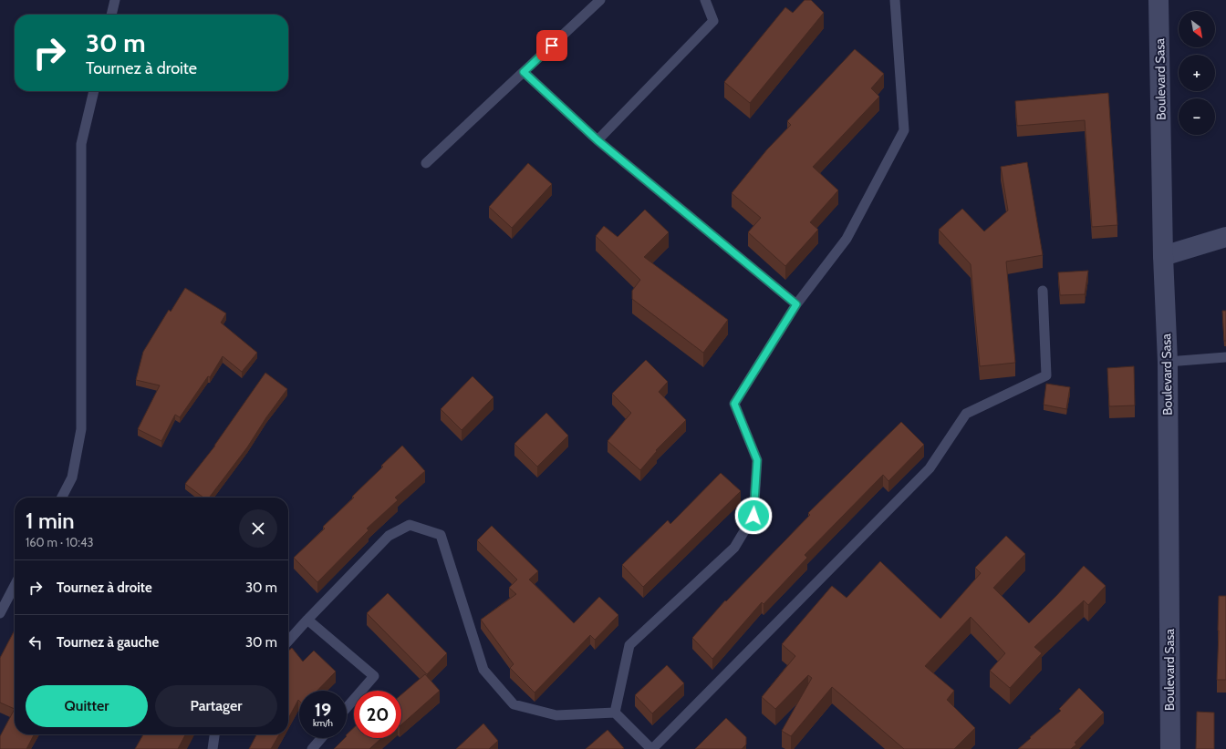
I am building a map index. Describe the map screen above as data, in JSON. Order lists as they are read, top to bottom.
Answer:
{
  "streets": {
    "street": ["Boulevard Sasa"]
  },
  "north": "bottom right",
  "page": {
    "map_buttons": ["+", "−"],
    "turn": ["30 m", "Tournez à droite"],
    "heading": ["1 min", "160 m · 10:43"],
    "list": [
      {
        "name": "Tournez à droite",
        "value": "30 m"
      },
      {
        "name": "Tournez à gauche",
        "value": "30 m"
      }
    ],
    "buttons": ["Quitter", "Partager"],
    "speed": "19 km/h",
    "limit": "20"
  }
}
